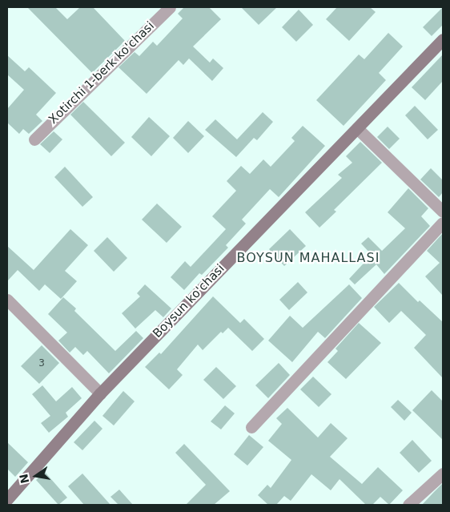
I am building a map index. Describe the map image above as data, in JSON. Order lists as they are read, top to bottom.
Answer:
{
  "streets": {
    "street": ["Xotirchi 1-berk ko'chasi", "Boysun ko'chasi"]
  },
  "districts": ["BOYSUN MAHALLASI"],
  "house_numbers": ["3"],
  "north": "left"
}
